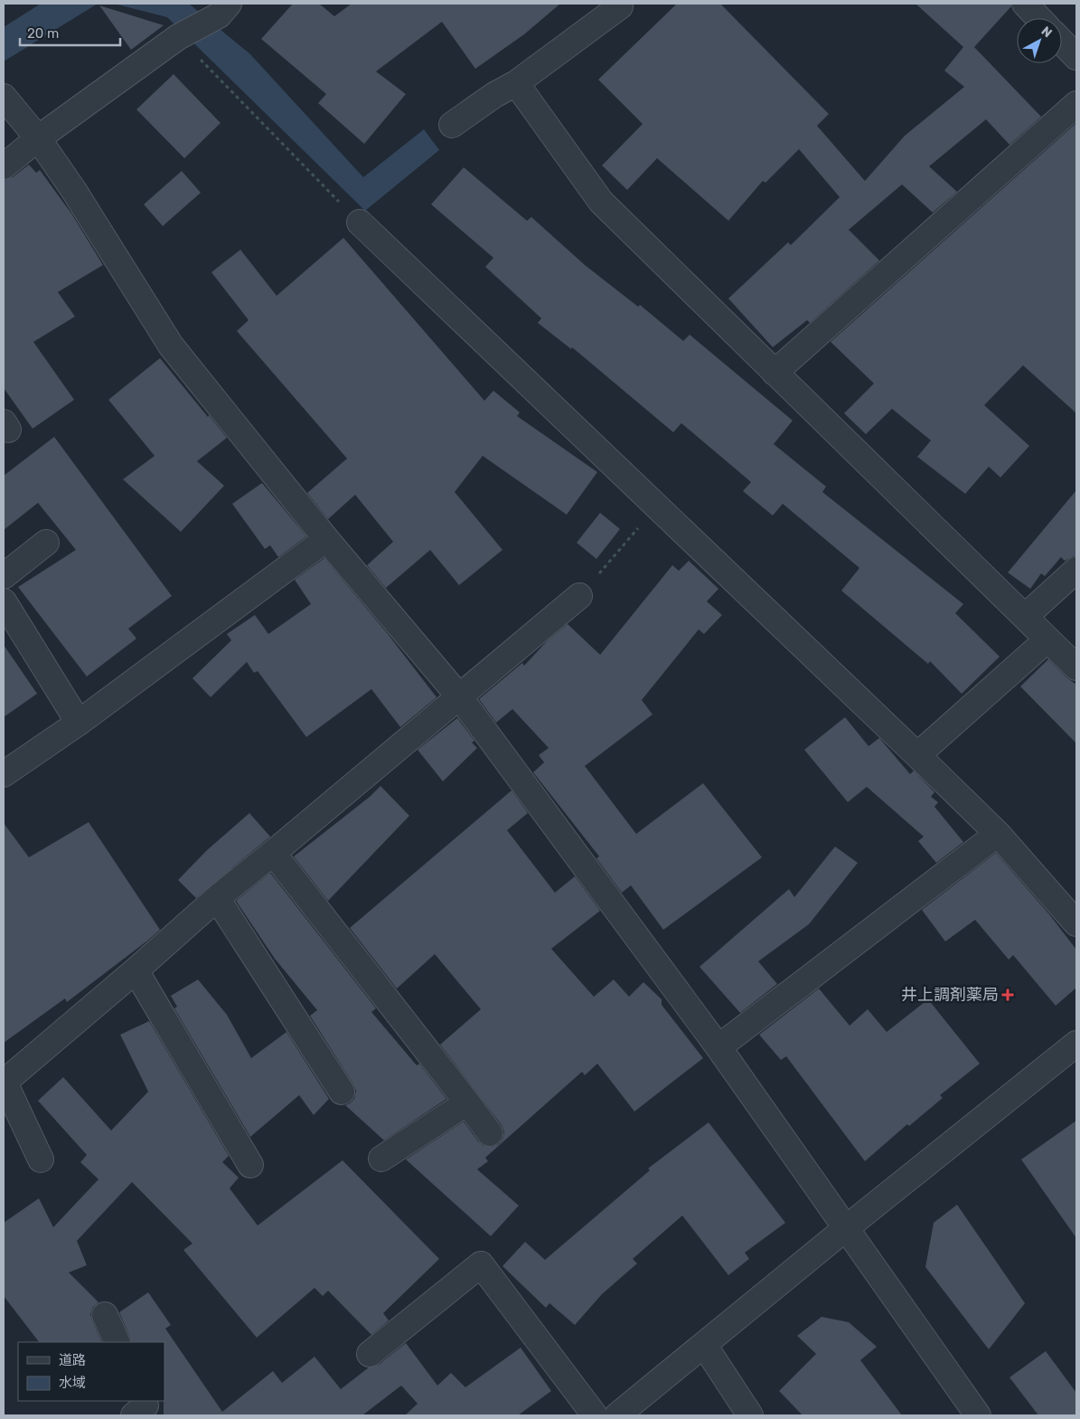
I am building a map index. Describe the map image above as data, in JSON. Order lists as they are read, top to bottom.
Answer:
{
  "places": {
    "health": ["井上調剤薬局"]
  },
  "legend": ["道路", "水域"],
  "scale_bar": "20 m",
  "north": "top right"
}
